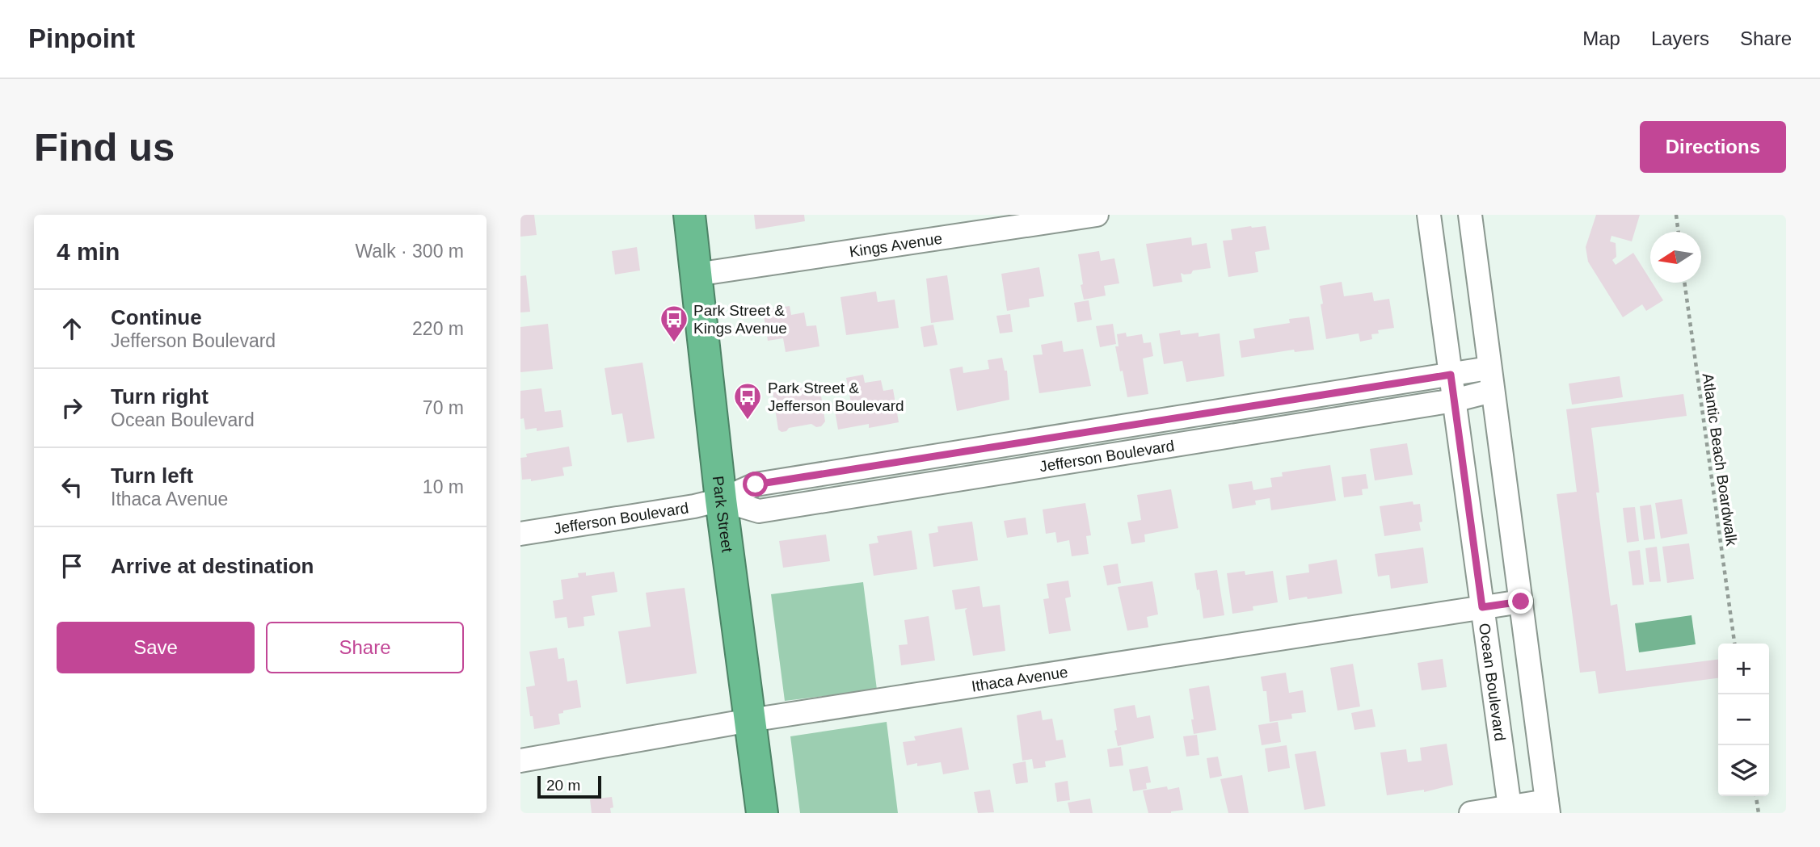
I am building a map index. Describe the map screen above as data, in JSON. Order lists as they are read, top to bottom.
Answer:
{
  "streets": {
    "highway": ["Park Street"],
    "street": [
      "Kings Avenue",
      "Jefferson Boulevard",
      "Ithaca Avenue",
      "Ocean Boulevard"
    ],
    "path": ["Atlantic Beach Boardwalk"]
  },
  "crossings": [
    ["Kings Avenue", "Park Street"],
    ["Jefferson Boulevard", "Park Street"],
    ["Jefferson Boulevard", "Ocean Boulevard"],
    ["Park Street", "Ithaca Avenue"],
    ["Ithaca Avenue", "Ocean Boulevard"]
  ],
  "places": {
    "bus stop": ["Park Street & Kings Avenue", "Park Street & Jefferson Boulevard"]
  },
  "scale_bar": "20 m",
  "north": "left",
  "page": {
    "header": "Pinpoint",
    "nav": ["Map", "Layers", "Share"],
    "buttons": [
      "Directions",
      ["Save", "Share"]
    ],
    "title": "Find us",
    "heading": ["4 min", "Walk · 300 m"],
    "list": [
      ["Continue", "Jefferson Boulevard", "220 m"],
      ["Turn right", "Ocean Boulevard", "70 m"],
      ["Turn left", "Ithaca Avenue", "10 m"],
      "Arrive at destination"
    ],
    "map_buttons": ["+", "−"],
    "scale": "20 m"
  }
}
